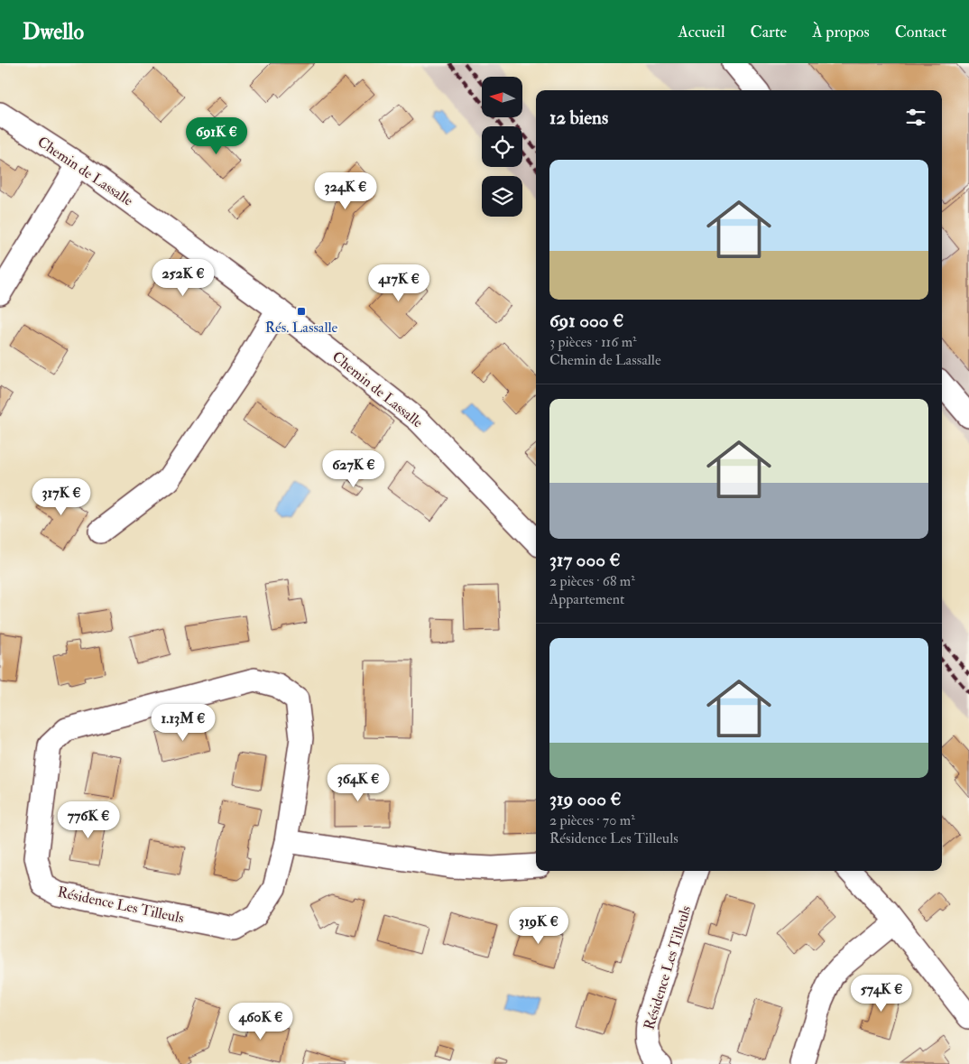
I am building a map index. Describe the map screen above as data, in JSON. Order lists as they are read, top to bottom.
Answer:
{
  "streets": {
    "street": ["Chemin de Lassalle", "Résidence Les Tilleuls"]
  },
  "places": {
    "transit": ["Rés. Lassalle"]
  },
  "north": "left",
  "page": {
    "header": "Dwello",
    "nav": [
      "Accueil",
      "Carte",
      "À propos",
      "Contact"
    ],
    "heading": "12 biens",
    "price": [
      "691K €",
      "324K €",
      "252K €",
      "417K €",
      "627K €",
      "317K €",
      "1.13M €",
      "364K €",
      "776K €",
      "319K €",
      "574K €",
      "460K €"
    ],
    "list": [
      {
        "name": "691 000 €",
        "note": "3 pièces · 116 m² · Chemin de Lassalle"
      },
      {
        "name": "317 000 €",
        "note": "2 pièces · 68 m² · Appartement"
      },
      {
        "name": "319 000 €",
        "note": "2 pièces · 70 m² · Résidence Les Tilleuls"
      }
    ]
  }
}
